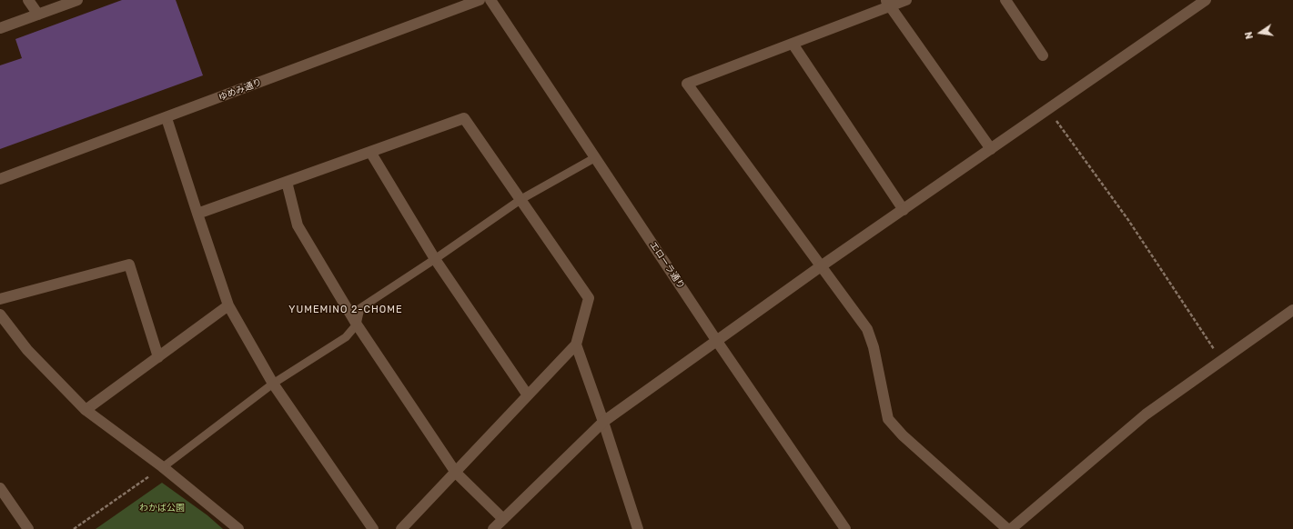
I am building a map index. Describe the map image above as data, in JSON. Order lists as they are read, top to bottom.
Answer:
{
  "streets": {
    "street": ["ゆめみ通り", "エローラ通り"]
  },
  "districts": ["YUMEMINO 2-CHOME"],
  "parks": ["わかば公園"],
  "north": "left"
}
